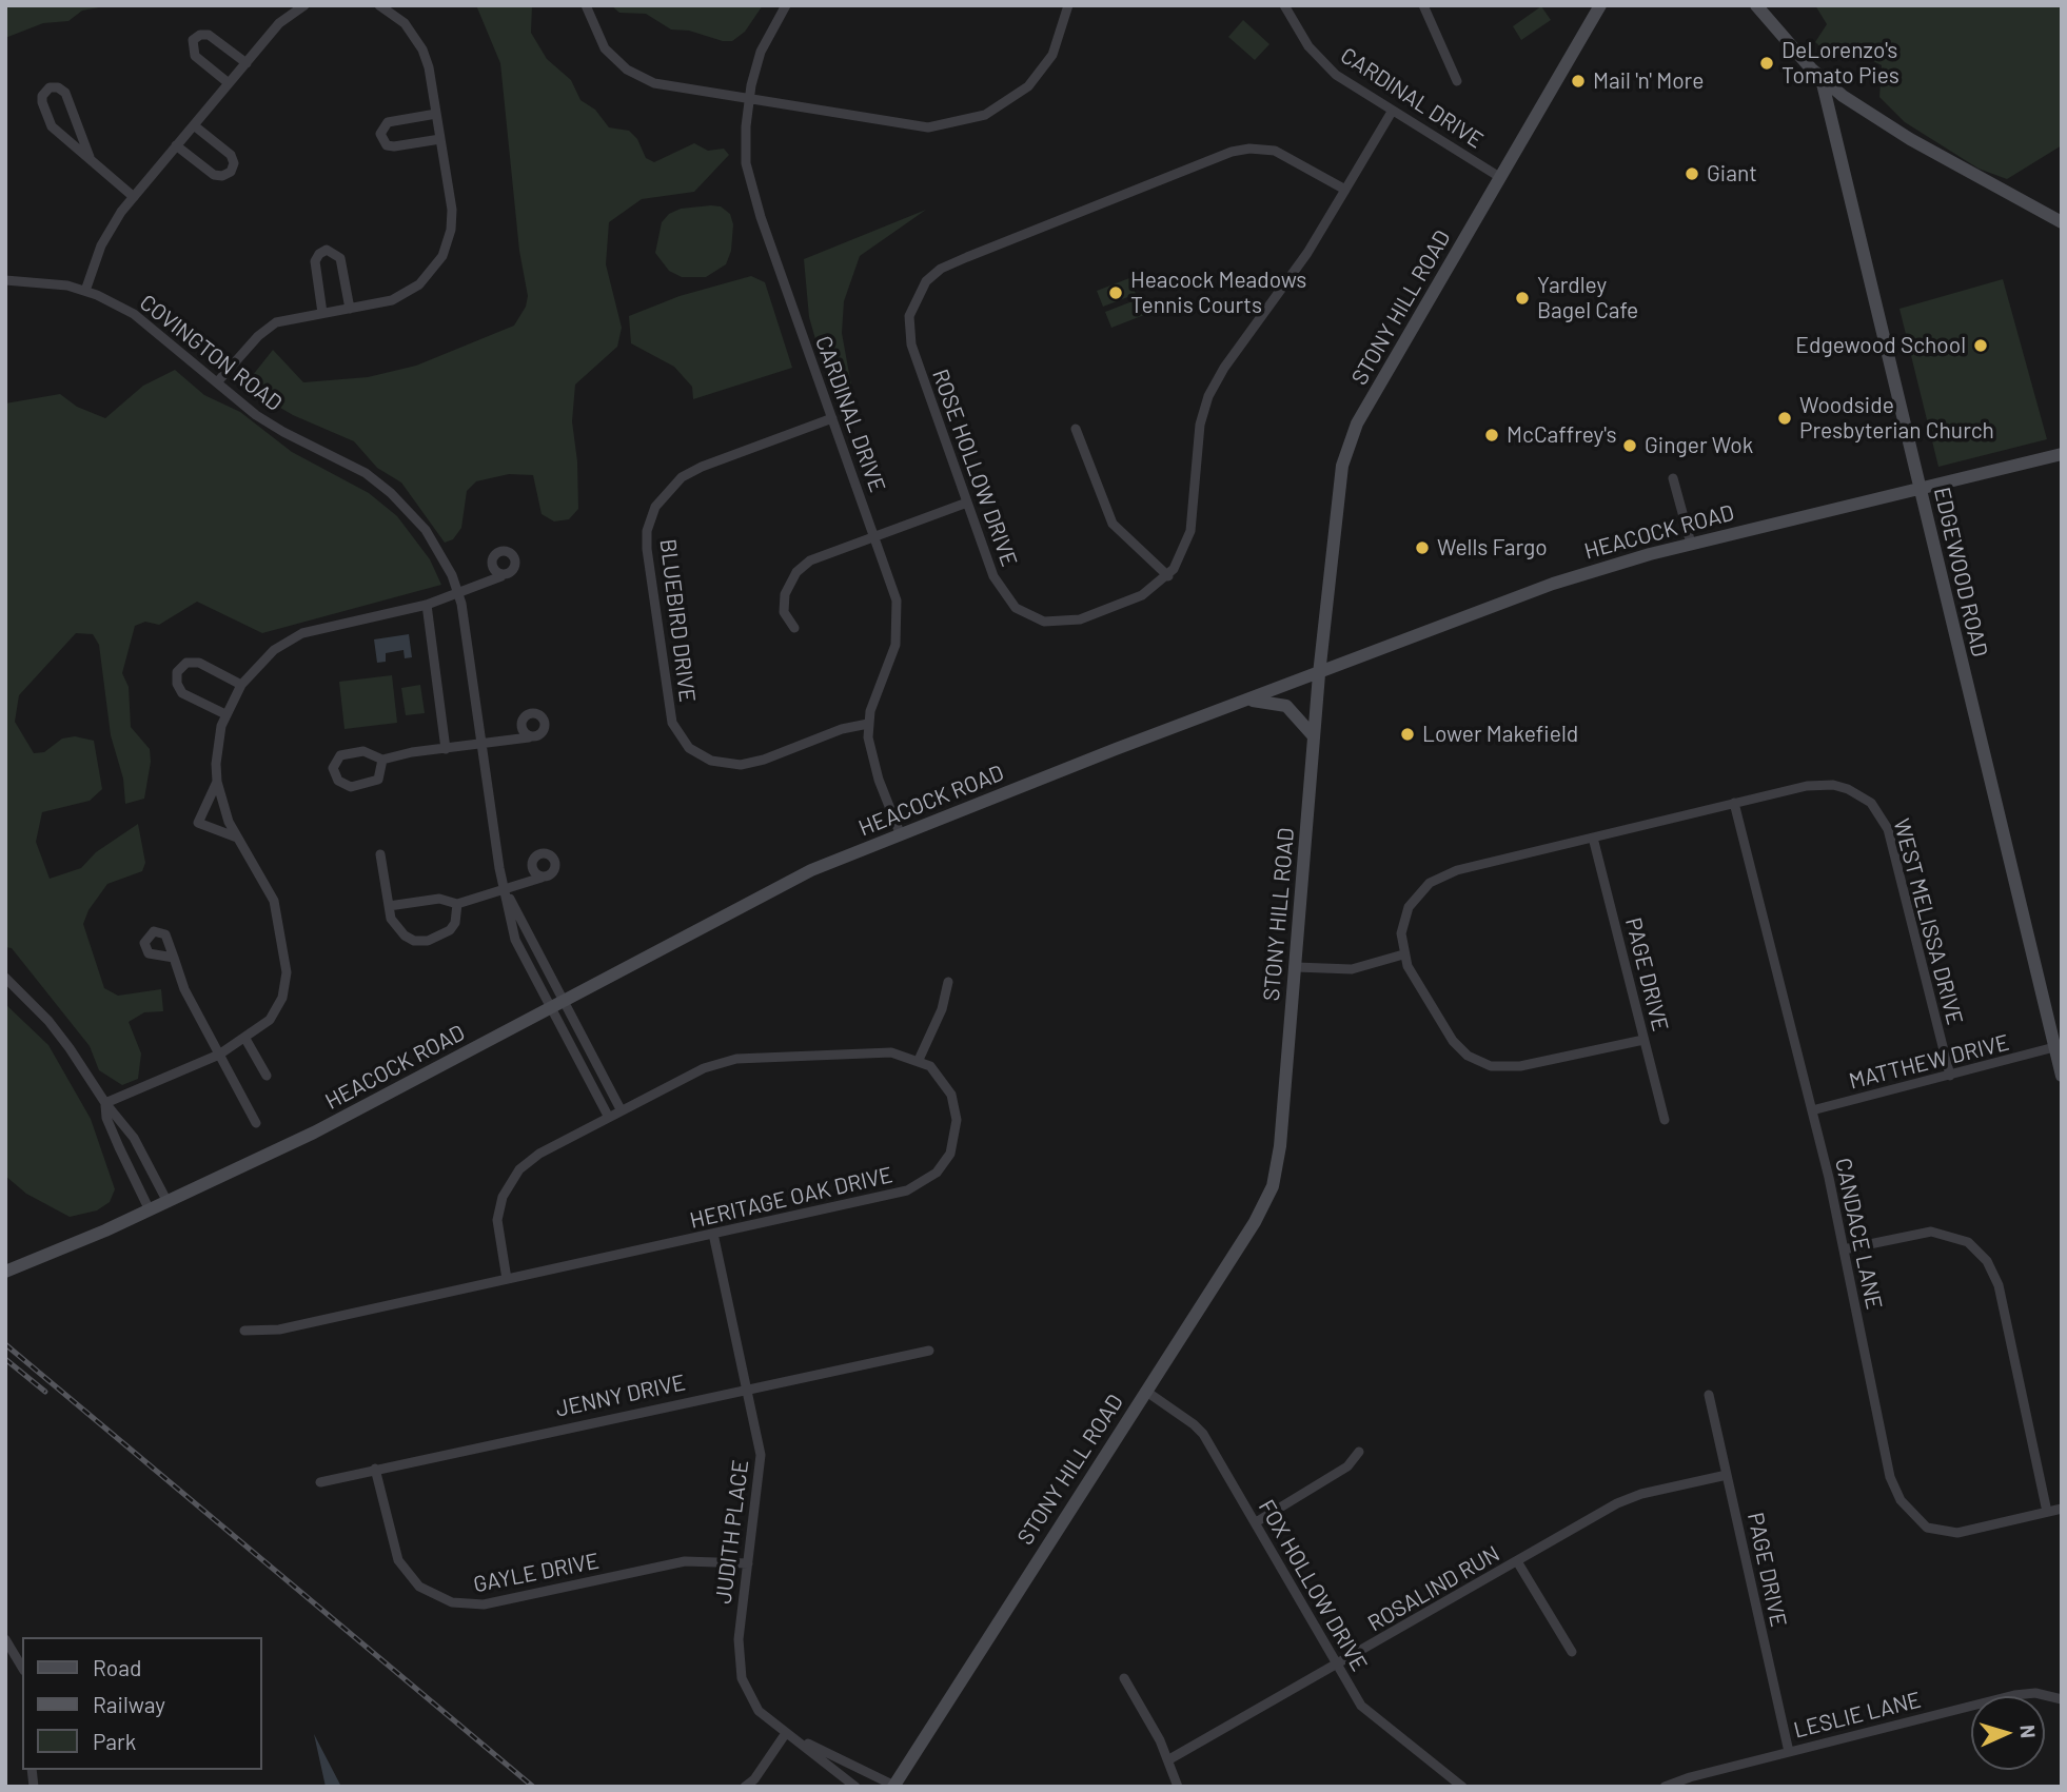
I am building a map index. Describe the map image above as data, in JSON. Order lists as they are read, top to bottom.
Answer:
{
  "streets": {
    "street": [
      "CARDINAL DRIVE",
      "STONY HILL ROAD",
      "COVINGTON ROAD",
      "ROSE HOLLOW DRIVE",
      "HEACOCK ROAD",
      "EDGEWOOD ROAD",
      "BLUEBIRD DRIVE",
      "WEST MELISSA DRIVE",
      "PAGE DRIVE",
      "MATTHEW DRIVE",
      "HERITAGE OAK DRIVE",
      "CANDACE LANE",
      "JENNY DRIVE",
      "JUDITH PLACE",
      "GAYLE DRIVE",
      "FOX HOLLOW DRIVE",
      "ROSALIND RUN",
      "LESLIE LANE"
    ]
  },
  "crossings": [
    ["CARDINAL DRIVE", "STONY HILL ROAD"],
    ["CARDINAL DRIVE", "ROSE HOLLOW DRIVE"],
    ["CARDINAL DRIVE", "HEACOCK ROAD"],
    ["CARDINAL DRIVE", "BLUEBIRD DRIVE"],
    ["STONY HILL ROAD", "HEACOCK ROAD"],
    ["STONY HILL ROAD", "JUDITH PLACE"],
    ["STONY HILL ROAD", "FOX HOLLOW DRIVE"],
    ["COVINGTON ROAD", "HEACOCK ROAD"],
    ["HEACOCK ROAD", "EDGEWOOD ROAD"],
    ["EDGEWOOD ROAD", "MATTHEW DRIVE"],
    ["WEST MELISSA DRIVE", "PAGE DRIVE"],
    ["WEST MELISSA DRIVE", "MATTHEW DRIVE"],
    ["WEST MELISSA DRIVE", "CANDACE LANE"],
    ["PAGE DRIVE", "ROSALIND RUN"],
    ["PAGE DRIVE", "LESLIE LANE"],
    ["MATTHEW DRIVE", "CANDACE LANE"],
    ["HERITAGE OAK DRIVE", "JUDITH PLACE"],
    ["JENNY DRIVE", "JUDITH PLACE"],
    ["JENNY DRIVE", "GAYLE DRIVE"],
    ["JUDITH PLACE", "GAYLE DRIVE"],
    ["FOX HOLLOW DRIVE", "ROSALIND RUN"]
  ],
  "places": [
    "DeLorenzo's Tomato Pies",
    "Mail 'n' More",
    "Giant",
    "Heacock Meadows Tennis Courts",
    "Yardley Bagel Cafe",
    "Edgewood School",
    "Woodside Presbyterian Church",
    "McCaffrey's",
    "Ginger Wok",
    "Wells Fargo",
    "Lower Makefield"
  ],
  "legend": ["Road", "Railway", "Park"],
  "north": "right"
}
